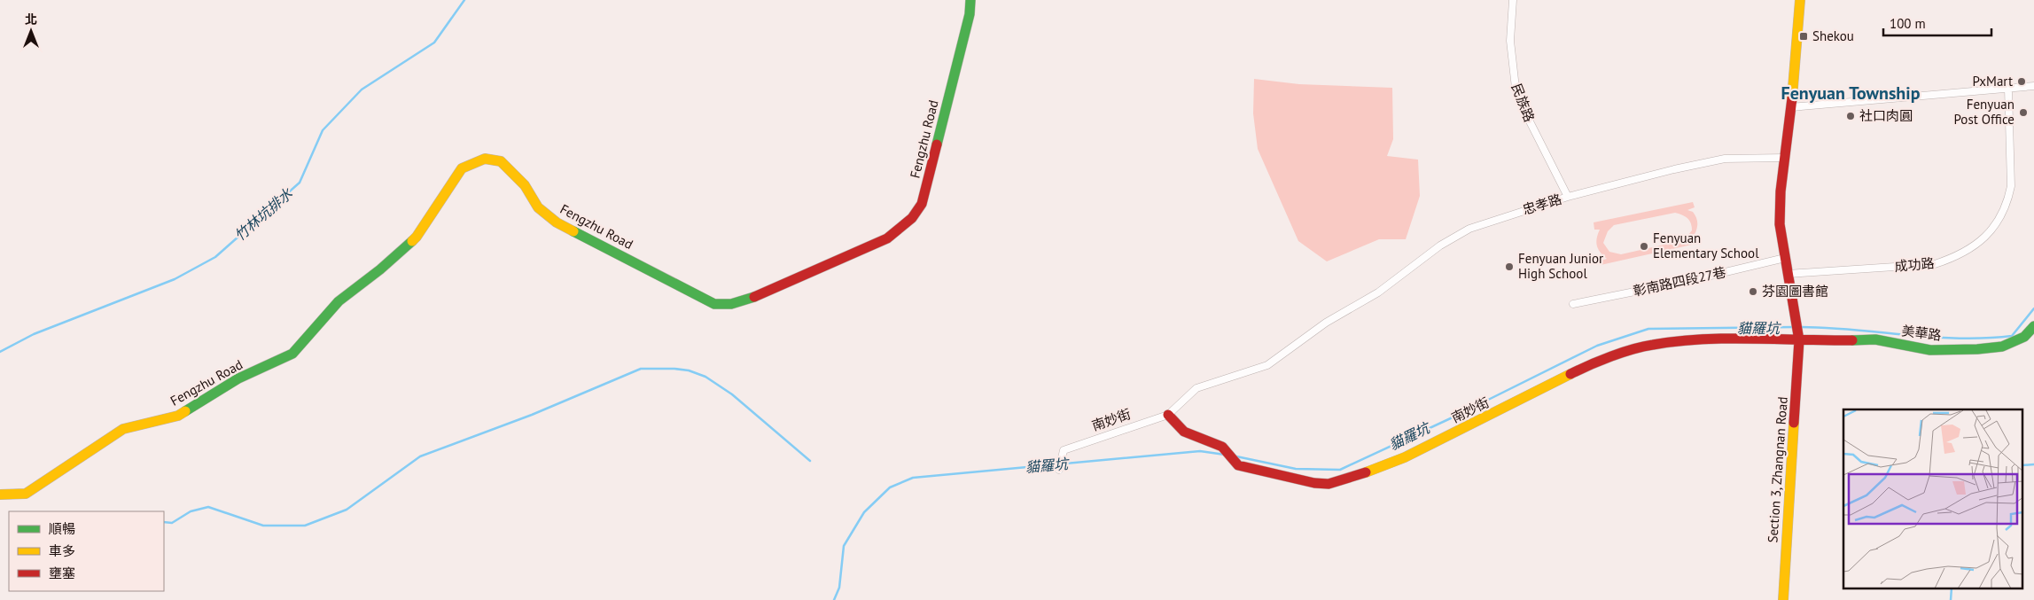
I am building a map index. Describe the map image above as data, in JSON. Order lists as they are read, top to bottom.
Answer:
{
  "streets": {
    "street": [
      "民族路",
      "Fengzhu Road",
      "忠孝路",
      "成功路",
      "彰南路四段27巷",
      "美華路",
      "南妙街",
      "Section 3, Zhangnan Road"
    ]
  },
  "crossings": [
    ["民族路", "忠孝路"],
    ["忠孝路", "南妙街"],
    ["忠孝路", "Section 3, Zhangnan Road"],
    ["成功路", "Section 3, Zhangnan Road"],
    ["彰南路四段27巷", "Section 3, Zhangnan Road"],
    ["美華路", "南妙街"],
    ["美華路", "Section 3, Zhangnan Road"],
    ["南妙街", "Section 3, Zhangnan Road"]
  ],
  "districts": ["Fenyuan Township"],
  "water": ["竹林坑排水", "貓羅坑"],
  "places": {
    "transit": ["Shekou"],
    "other": [
      "PxMart",
      "Fenyuan Post Office",
      "社口肉圓",
      "Fenyuan Elementary School",
      "Fenyuan Junior High School",
      "芬園圖書館"
    ]
  },
  "legend": ["順暢", "車多", "壅塞"],
  "scale_bar": "100 m",
  "north": "top"
}
